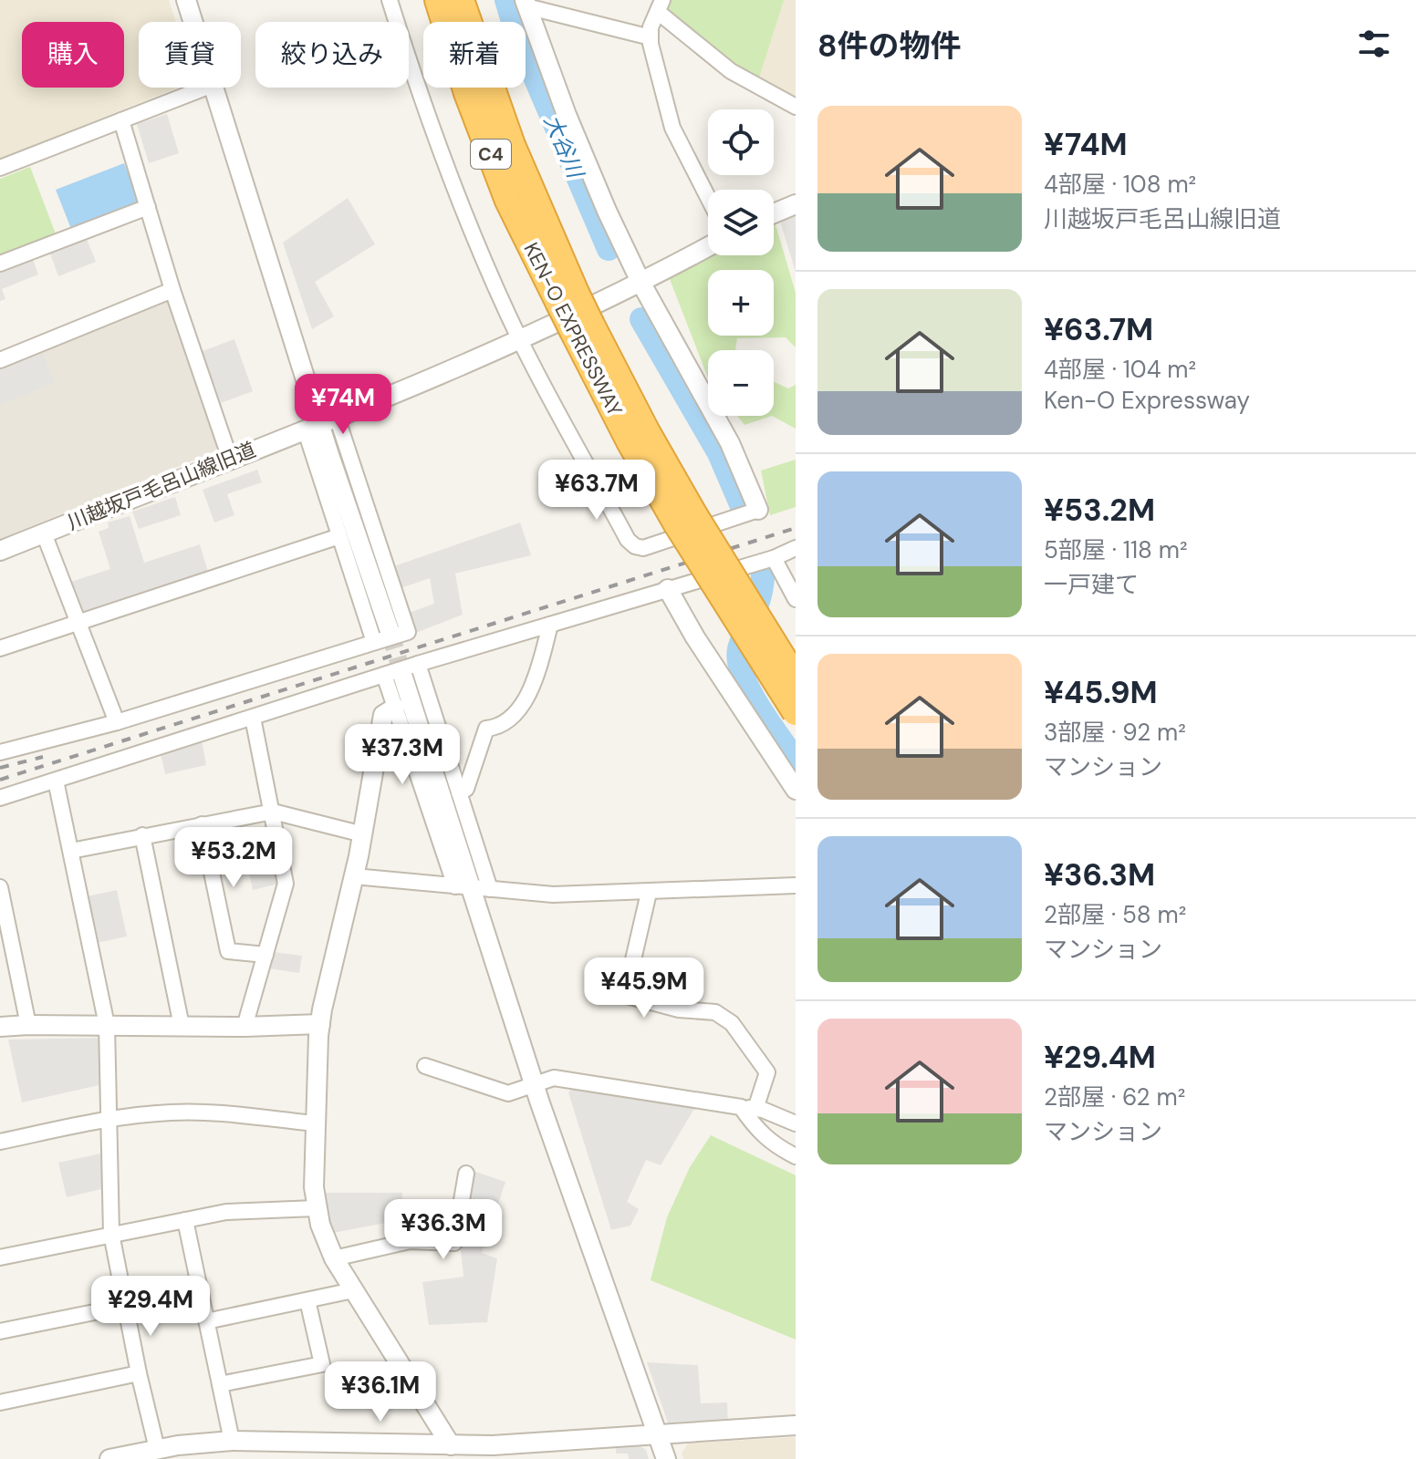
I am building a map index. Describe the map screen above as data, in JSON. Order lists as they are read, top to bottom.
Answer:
{
  "streets": {
    "highway": ["C4", "KEN-O EXPRESSWAY"],
    "street": ["川越坂戸毛呂山線旧道"]
  },
  "water": ["大谷川"],
  "page": {
    "heading": "8件の物件",
    "chip": [
      "購入",
      "賃貸",
      "絞り込み",
      "新着"
    ],
    "list": [
      {
        "name": "¥74M",
        "note": "4部屋 · 108 m² · 川越坂戸毛呂山線旧道"
      },
      {
        "name": "¥63.7M",
        "note": "4部屋 · 104 m² · Ken-O Expressway"
      },
      {
        "name": "¥53.2M",
        "note": "5部屋 · 118 m² · 一戸建て"
      },
      {
        "name": "¥45.9M",
        "note": "3部屋 · 92 m² · マンション"
      },
      {
        "name": "¥36.3M",
        "note": "2部屋 · 58 m² · マンション"
      },
      {
        "name": "¥29.4M",
        "note": "2部屋 · 62 m² · マンション"
      }
    ],
    "map_buttons": ["+", "−"],
    "price": [
      "¥74M",
      "¥63.7M",
      "¥37.3M",
      "¥53.2M",
      "¥45.9M",
      "¥36.3M",
      "¥29.4M",
      "¥36.1M"
    ]
  }
}
